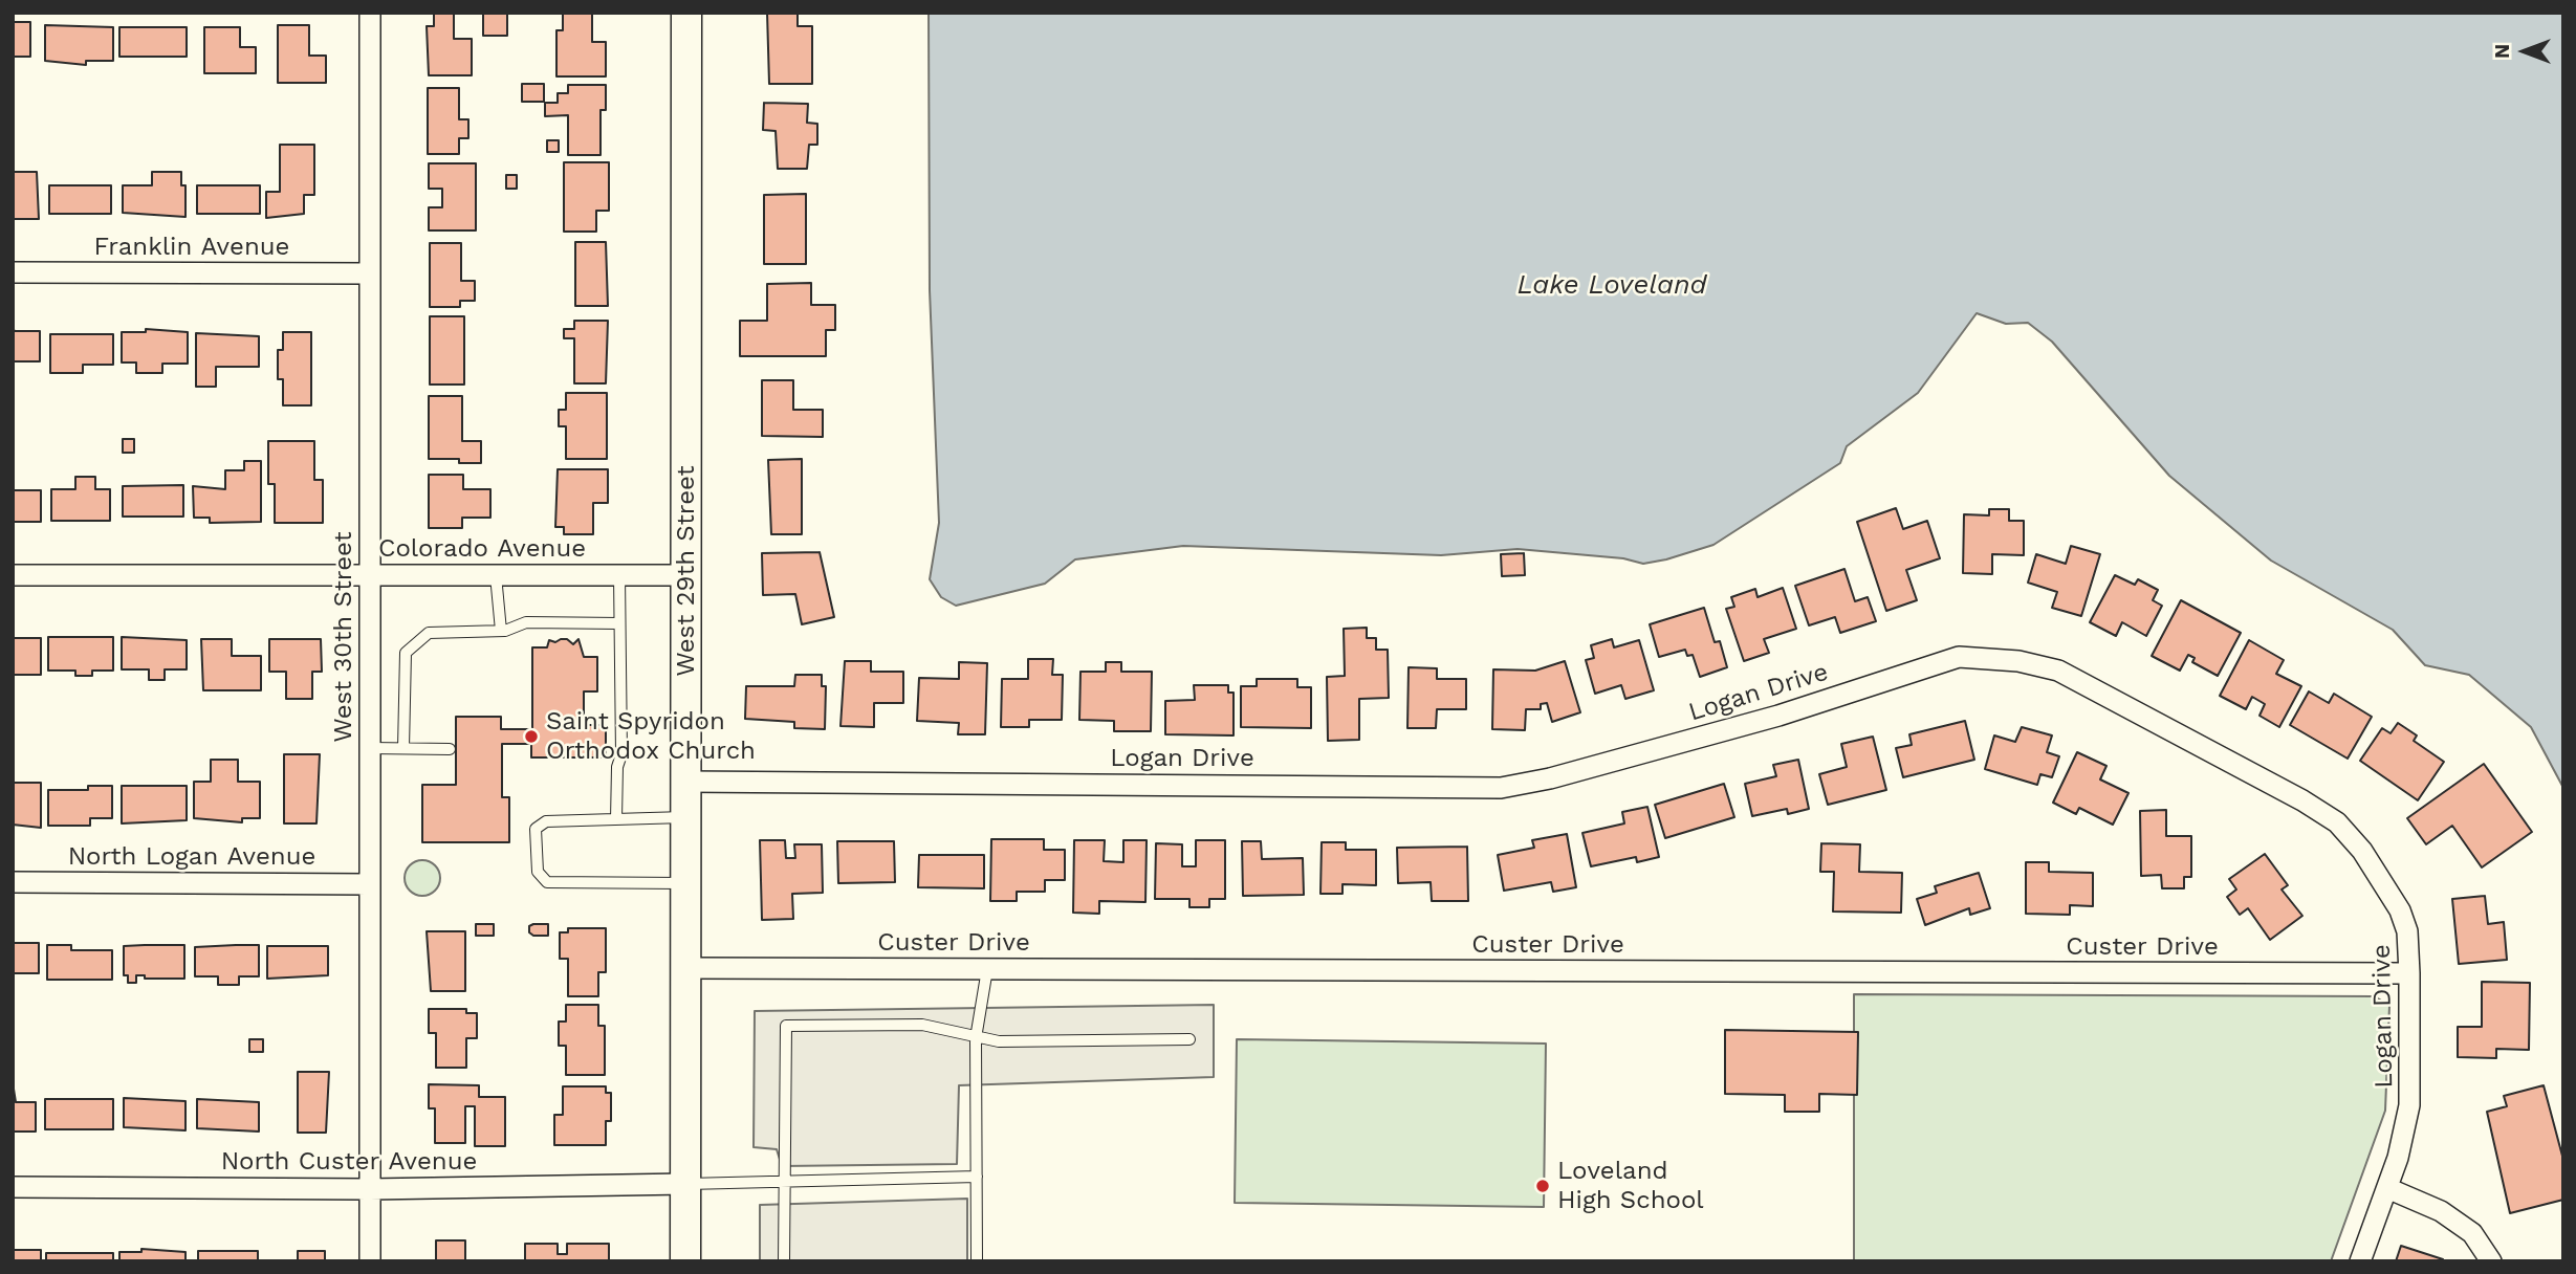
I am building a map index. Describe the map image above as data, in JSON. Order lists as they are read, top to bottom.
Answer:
{
  "streets": {
    "main road": ["West 29th Street"],
    "street": [
      "Franklin Avenue",
      "Colorado Avenue",
      "West 30th Street",
      "Logan Drive",
      "North Logan Avenue",
      "Custer Drive",
      "North Custer Avenue"
    ]
  },
  "crossings": [
    ["Franklin Avenue", "West 30th Street"],
    ["Colorado Avenue", "West 29th Street"],
    ["Colorado Avenue", "West 30th Street"],
    ["West 29th Street", "Logan Drive"],
    ["West 29th Street", "Custer Drive"],
    ["West 29th Street", "North Custer Avenue"],
    ["West 30th Street", "North Logan Avenue"],
    ["West 30th Street", "North Custer Avenue"],
    ["Logan Drive", "Custer Drive"]
  ],
  "water": ["Lake Loveland"],
  "places": ["Saint Spyridon Orthodox Church", "Loveland High School"],
  "north": "left"
}
